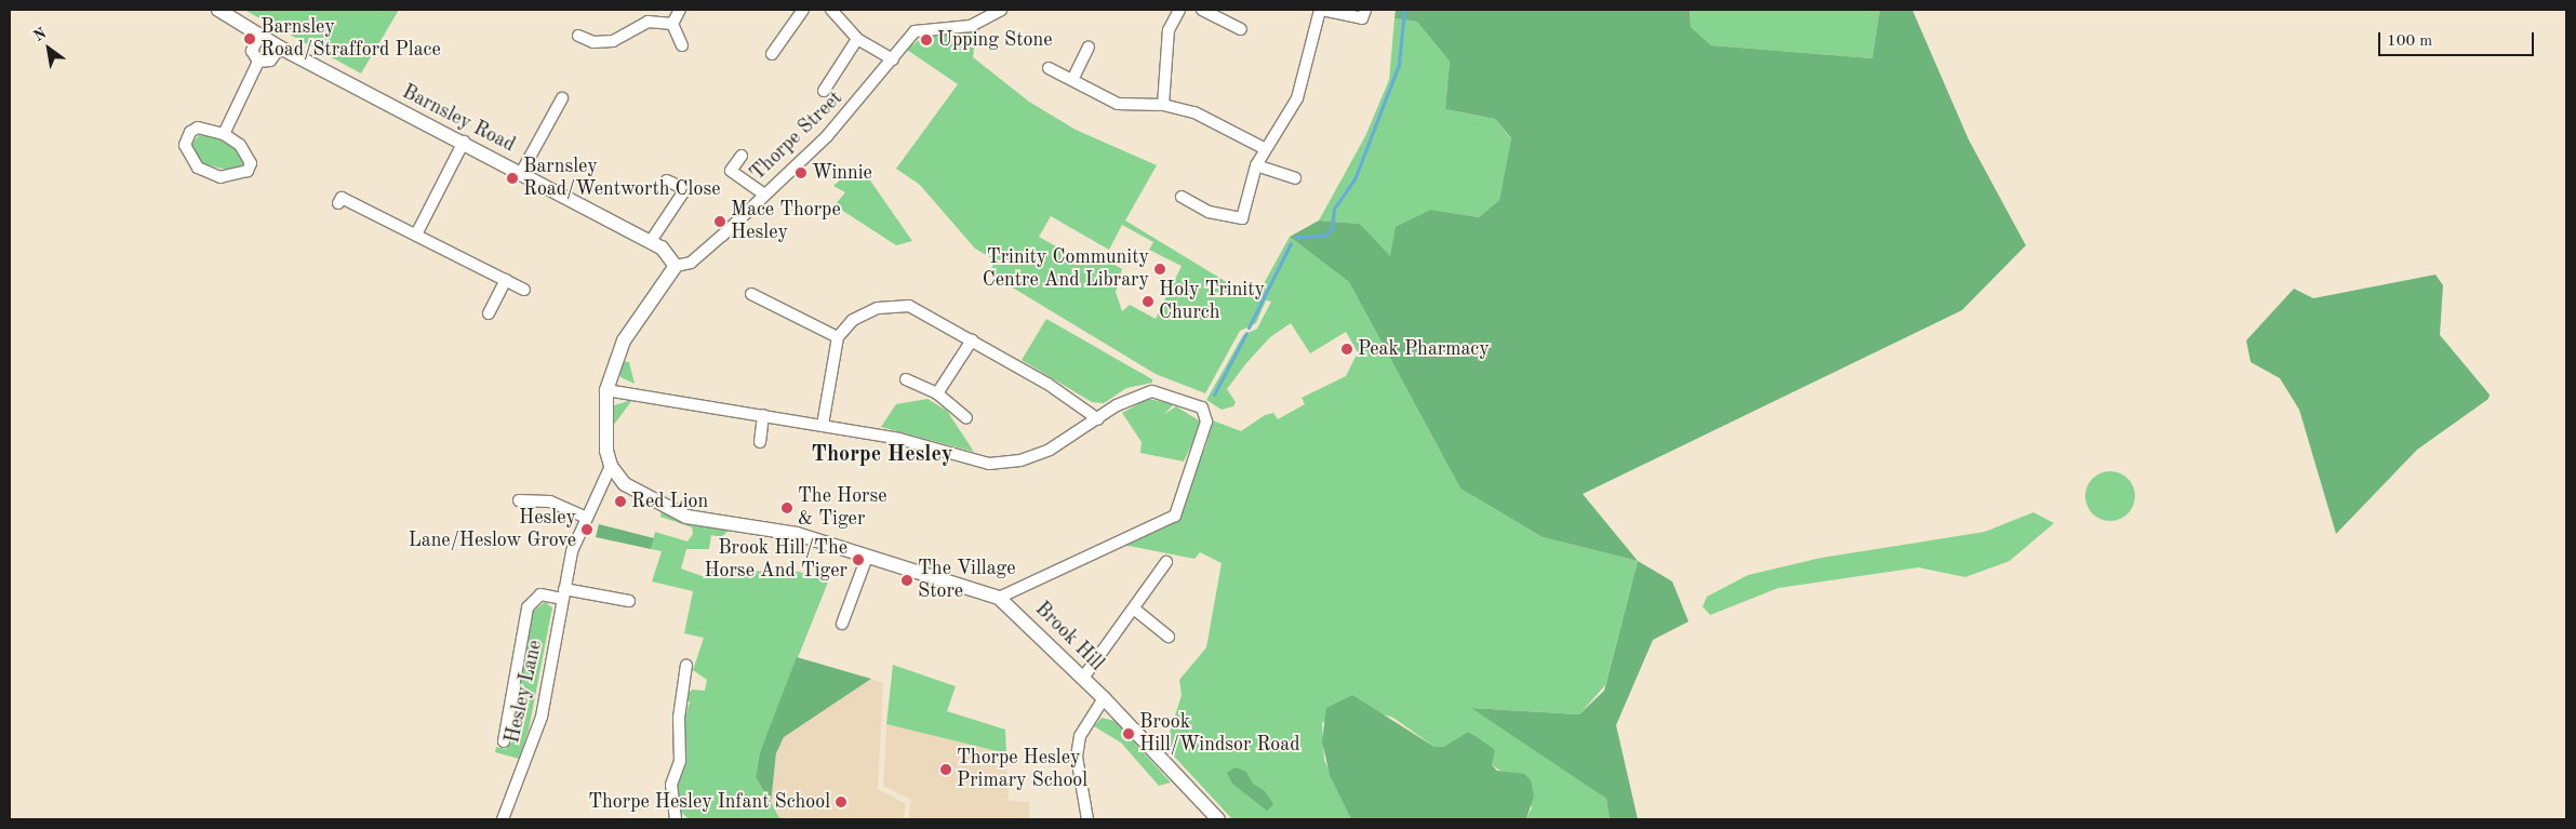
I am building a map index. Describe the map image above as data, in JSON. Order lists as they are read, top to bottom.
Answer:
{
  "streets": {
    "main road": ["Barnsley Road", "Thorpe Street", "Brook Hill"],
    "street": ["Hesley Lane"]
  },
  "crossings": [
    ["Barnsley Road", "Thorpe Street"],
    ["Thorpe Street", "Brook Hill"],
    ["Thorpe Street", "Hesley Lane"],
    ["Brook Hill", "Hesley Lane"]
  ],
  "districts": ["Thorpe Hesley"],
  "places": [
    "Barnsley Road/Strafford Place",
    "Upping Stone",
    "Winnie",
    "Barnsley Road/Wentworth Close",
    "Mace Thorpe Hesley",
    "Trinity Community Centre And Library",
    "Holy Trinity Church",
    "Peak Pharmacy",
    "Red Lion",
    "The Horse & Tiger",
    "Hesley Lane/Heslow Grove",
    "Brook Hill/The Horse And Tiger",
    "The Village Store",
    "Brook Hill/Windsor Road",
    "Thorpe Hesley Primary School",
    "Thorpe Hesley Infant School"
  ],
  "scale_bar": "100 m",
  "north": "top left"
}
